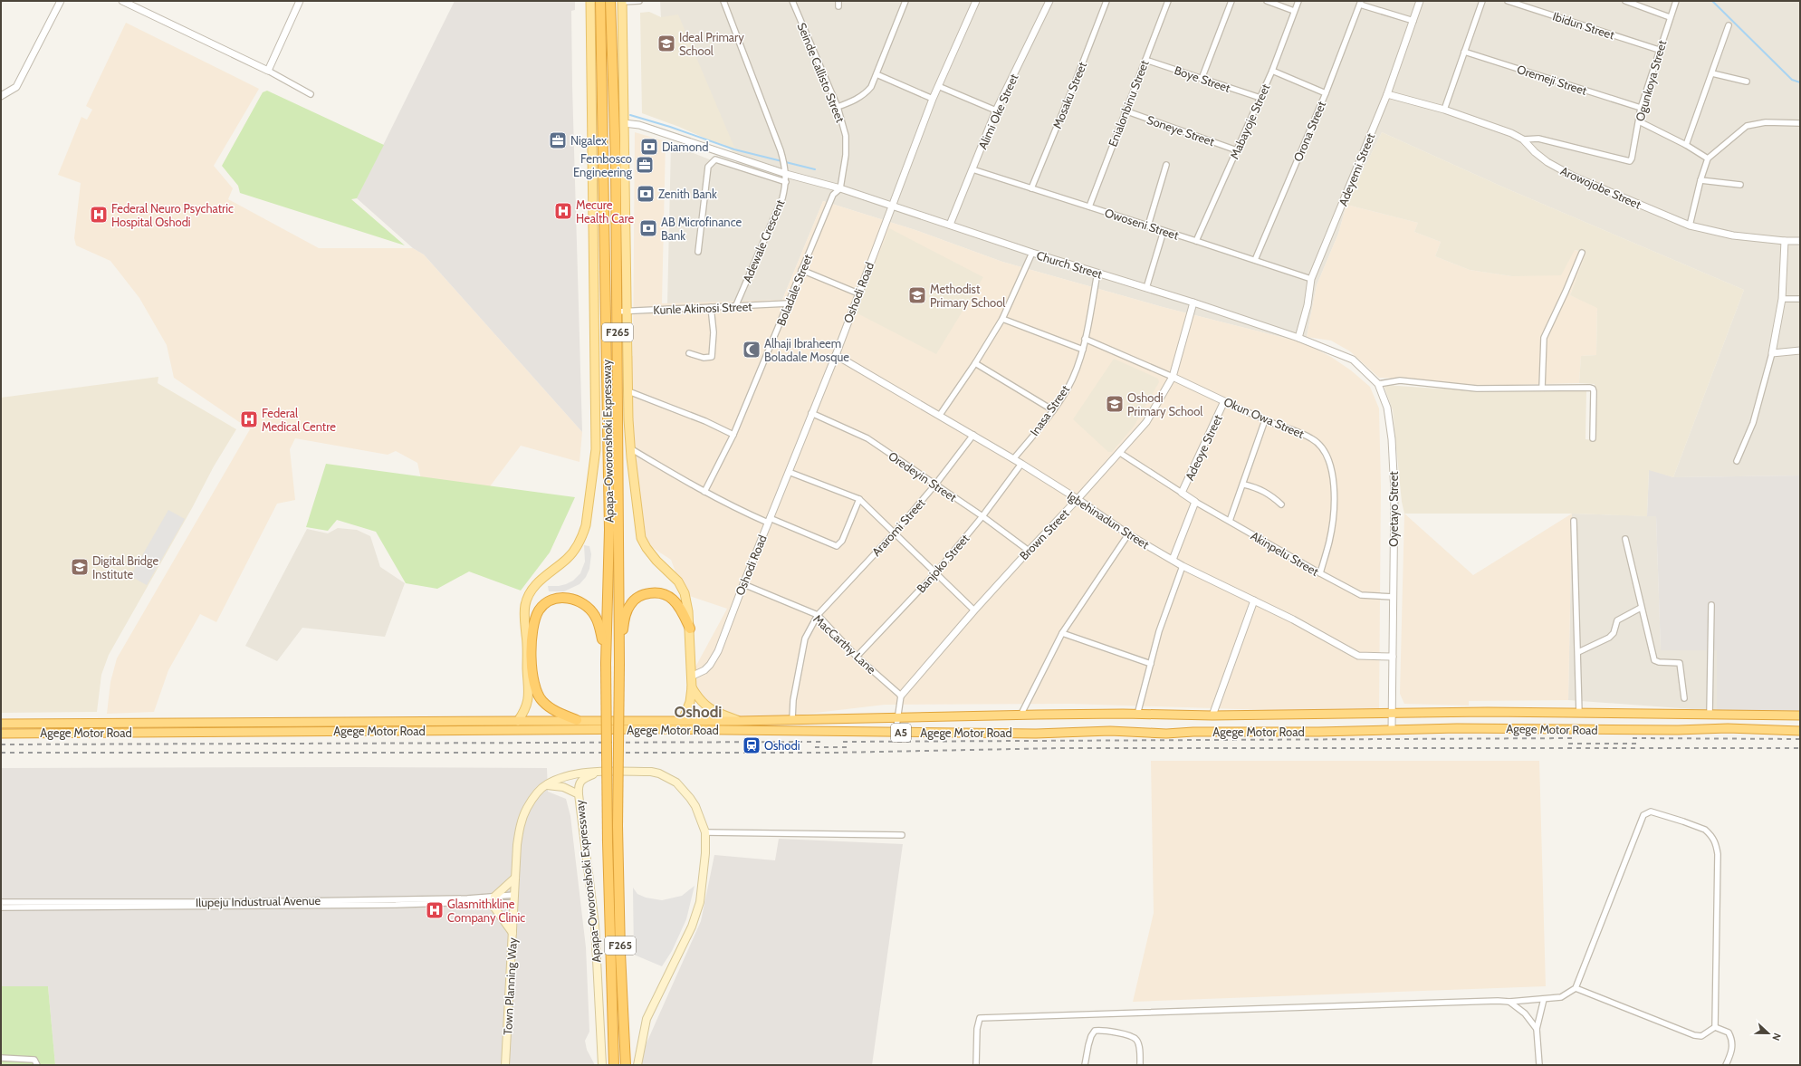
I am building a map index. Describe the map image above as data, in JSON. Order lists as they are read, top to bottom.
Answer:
{
  "streets": {
    "highway": [
      "F265",
      "Apapa-Oworonshoki Expressway",
      "Agege Motor Road",
      "A5"
    ],
    "main road": ["Town Planning Way"],
    "street": [
      "Ibidun Street",
      "Seinde Callisto Street",
      "Boye Street",
      "Oremeji Street",
      "Ogunkoya Street",
      "Mosaku Street",
      "Enialonbinu Street",
      "Alimi Oke Street",
      "Mabayoje Street",
      "Soneye Street",
      "Orona Street",
      "Adeyemi Street",
      "Arowojobe Street",
      "Owoseni Street",
      "Adewale Crescent",
      "Church Street",
      "Boladale Street",
      "Oshodi Road",
      "Kunle Akinosi Street",
      "Inasa Street",
      "Okun Owa Street",
      "Adeoye Street",
      "Oredeyin Street",
      "Oyetayo Street",
      "Igbehinadun Street",
      "Araromi Street",
      "Brown Street",
      "Akinpelu Street",
      "Banjoko Street",
      "MacCarthy Lane",
      "Ilupeju Industrual Avenue"
    ]
  },
  "crossings": [
    ["Ibidun Street", "Ogunkoya Street"],
    ["Seinde Callisto Street", "Church Street"],
    ["Seinde Callisto Street", "Boladale Street"],
    ["Boye Street", "Enialonbinu Street"],
    ["Boye Street", "Mabayoje Street"],
    ["Oremeji Street", "Ogunkoya Street"],
    ["Ogunkoya Street", "Arowojobe Street"],
    ["Mosaku Street", "Owoseni Street"],
    ["Enialonbinu Street", "Soneye Street"],
    ["Enialonbinu Street", "Owoseni Street"],
    ["Alimi Oke Street", "Owoseni Street"],
    ["Alimi Oke Street", "Church Street"],
    ["Mabayoje Street", "Soneye Street"],
    ["Mabayoje Street", "Owoseni Street"],
    ["Orona Street", "Owoseni Street"],
    ["Adeyemi Street", "Arowojobe Street"],
    ["Adeyemi Street", "Owoseni Street"],
    ["Adeyemi Street", "Church Street"],
    ["Adeyemi Street", "Oyetayo Street"],
    ["Adewale Crescent", "Church Street"],
    ["Adewale Crescent", "Kunle Akinosi Street"],
    ["Church Street", "Boladale Street"],
    ["Church Street", "Oshodi Road"],
    ["Church Street", "Inasa Street"],
    ["Church Street", "Apapa-Oworonshoki Expressway"],
    ["Church Street", "Oyetayo Street"],
    ["Church Street", "Brown Street"],
    ["Boladale Street", "Kunle Akinosi Street"],
    ["Oshodi Road", "Apapa-Oworonshoki Expressway"],
    ["Oshodi Road", "Oredeyin Street"],
    ["Oshodi Road", "Igbehinadun Street"],
    ["Oshodi Road", "MacCarthy Lane"],
    ["Kunle Akinosi Street", "Apapa-Oworonshoki Expressway"],
    ["Inasa Street", "Okun Owa Street"],
    ["Inasa Street", "Igbehinadun Street"],
    ["Okun Owa Street", "Adeoye Street"],
    ["Okun Owa Street", "Brown Street"],
    ["Okun Owa Street", "Akinpelu Street"],
    ["Apapa-Oworonshoki Expressway", "Agege Motor Road"],
    ["Apapa-Oworonshoki Expressway", "Town Planning Way"],
    ["Adeoye Street", "Akinpelu Street"],
    ["Oredeyin Street", "Araromi Street"],
    ["Oredeyin Street", "Brown Street"],
    ["Oredeyin Street", "Banjoko Street"],
    ["Oyetayo Street", "Igbehinadun Street"],
    ["Oyetayo Street", "Akinpelu Street"],
    ["Oyetayo Street", "Agege Motor Road"],
    ["Igbehinadun Street", "Araromi Street"],
    ["Igbehinadun Street", "Brown Street"],
    ["Igbehinadun Street", "Banjoko Street"],
    ["Araromi Street", "MacCarthy Lane"],
    ["Araromi Street", "Agege Motor Road"],
    ["Brown Street", "MacCarthy Lane"],
    ["Banjoko Street", "MacCarthy Lane"],
    ["Ilupeju Industrual Avenue", "Town Planning Way"]
  ],
  "districts": ["Oshodi"],
  "places": {
    "school or university": [
      "Ideal Primary School",
      "Methodist Primary School",
      "Oshodi Primary School",
      "Digital Bridge Institute"
    ],
    "office": ["Nigalex", "Fembosco Engineering"],
    "bank": ["Diamond", "Zenith Bank", "AB Microfinance Bank"],
    "hospital": [
      "Mecure Health Care",
      "Federal Neuro Psychatric Hospital Oshodi",
      "Federal Medical Centre",
      "Glasmithkline Company Clinic"
    ],
    "mosque": ["Alhaji Ibraheem Boladale Mosque"],
    "station": ["Oshodi"]
  },
  "north": "right"
}
